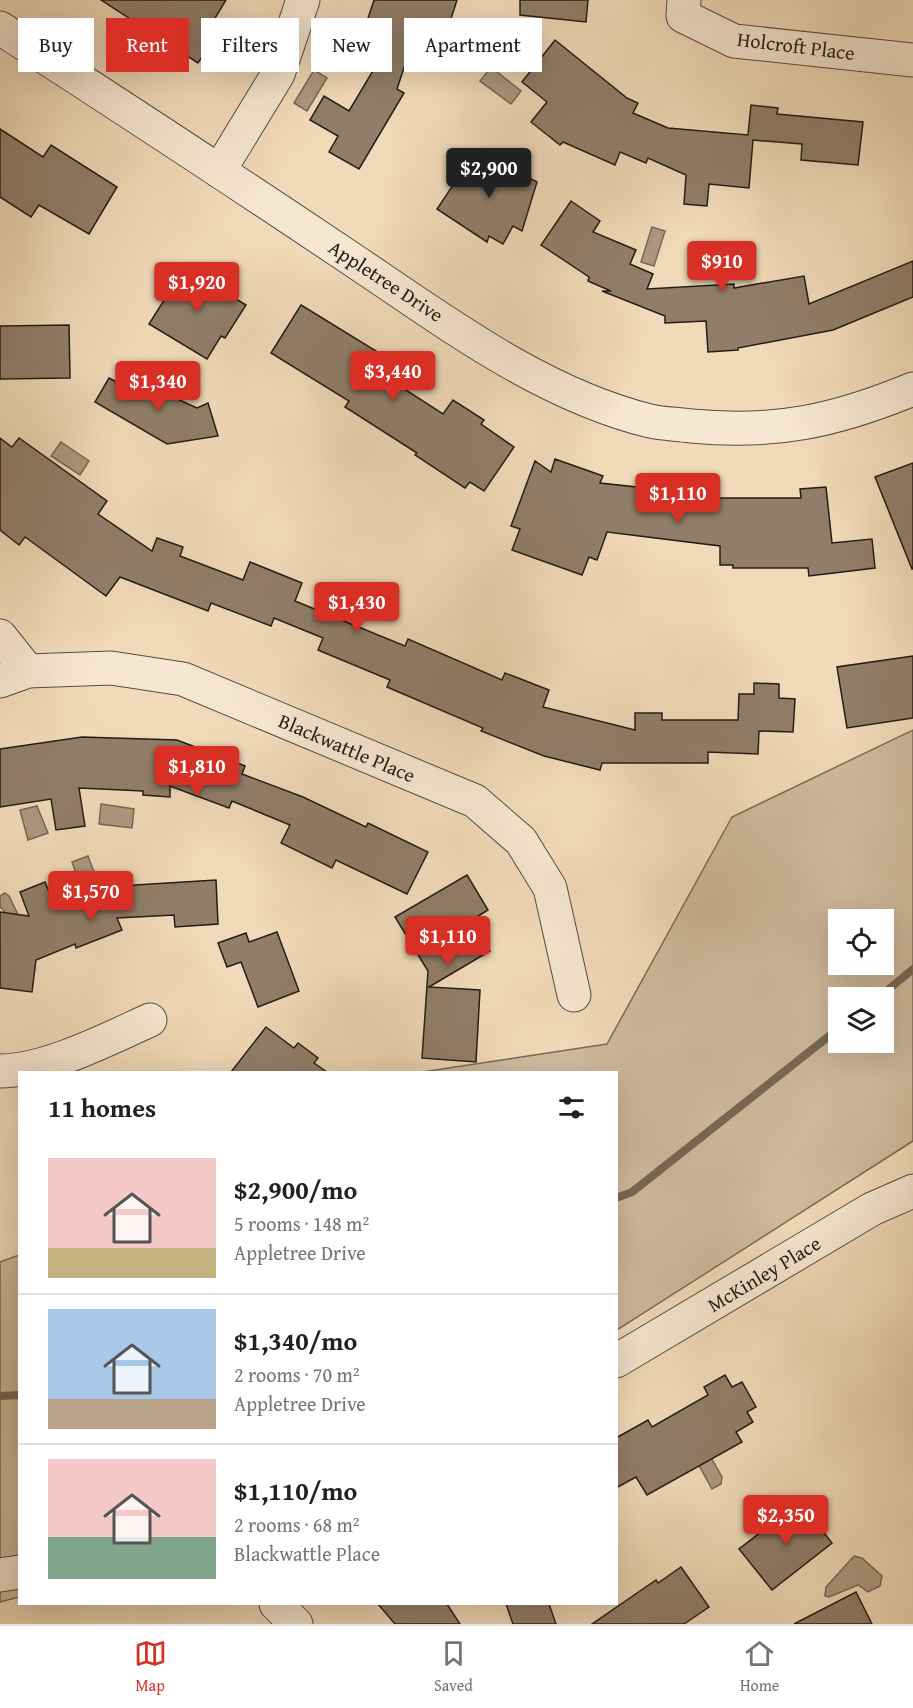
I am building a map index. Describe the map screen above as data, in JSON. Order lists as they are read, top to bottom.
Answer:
{
  "streets": {
    "street": [
      "Holcroft Place",
      "Appletree Drive",
      "Blackwattle Place",
      "McKinley Place"
    ]
  },
  "page": {
    "chip": [
      "Buy",
      "Rent",
      "Filters",
      "New",
      "Apartment"
    ],
    "price": [
      "$2,900",
      "$910",
      "$1,920",
      "$3,440",
      "$1,340",
      "$1,110",
      "$1,430",
      "$1,810",
      "$1,570",
      "$1,110",
      "$2,350"
    ],
    "heading": "11 homes",
    "list": [
      {
        "name": "$2,900/mo",
        "note": "5 rooms · 148 m² · Appletree Drive"
      },
      {
        "name": "$1,340/mo",
        "note": "2 rooms · 70 m² · Appletree Drive"
      },
      {
        "name": "$1,110/mo",
        "note": "2 rooms · 68 m² · Blackwattle Place"
      }
    ],
    "tabs": ["Map", "Saved", "Home"]
  }
}
